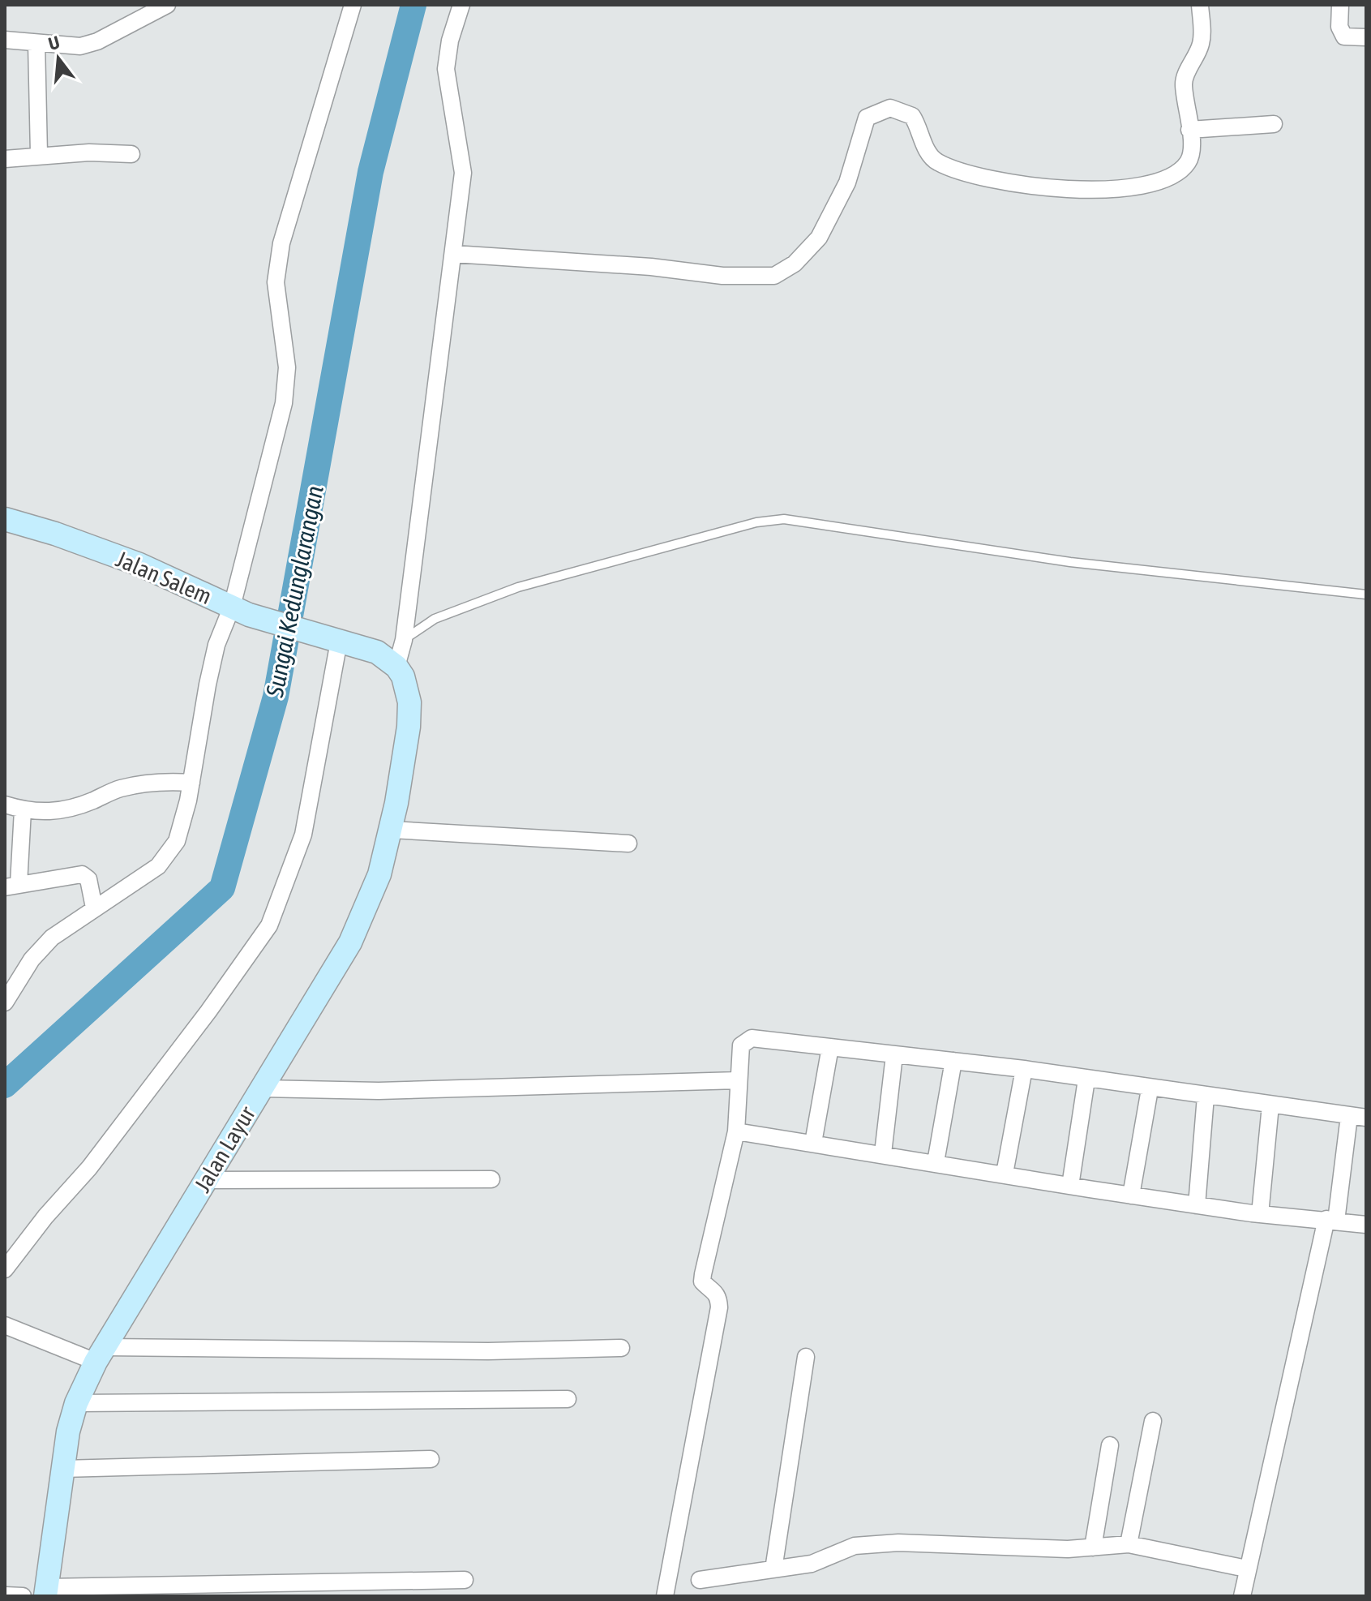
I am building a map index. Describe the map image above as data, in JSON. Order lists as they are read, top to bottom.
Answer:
{
  "streets": {
    "street": ["Jalan Salem", "Jalan Layur"]
  },
  "crossings": [
    ["Jalan Salem", "Jalan Layur"]
  ],
  "water": ["Sungai Kedunglarangan"],
  "north": "top"
}
